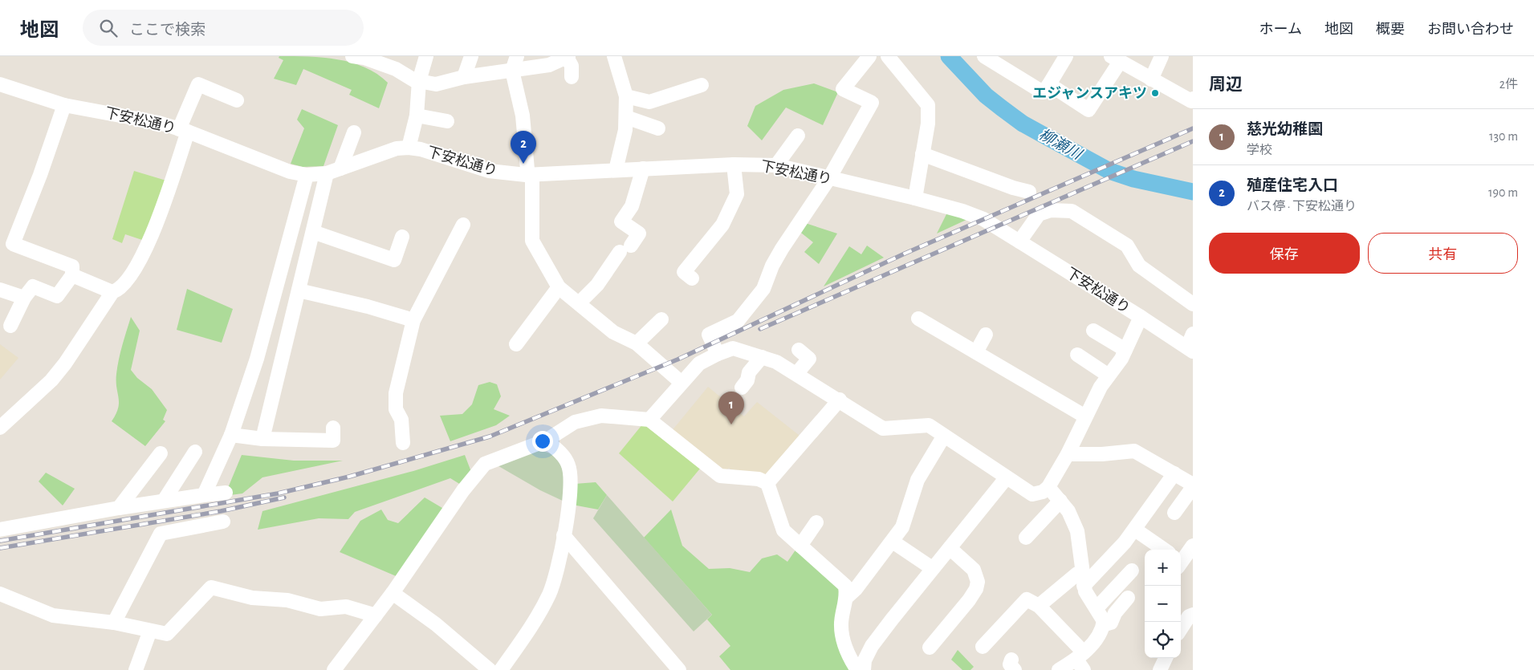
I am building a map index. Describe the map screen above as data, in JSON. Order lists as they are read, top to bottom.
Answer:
{
  "streets": {
    "street": ["下安松通り"]
  },
  "water": ["柳瀬川"],
  "places": ["エジャンスアキツ"],
  "page": {
    "header": "地図",
    "search": "ここで検索",
    "nav": [
      "ホーム",
      "地図",
      "概要",
      "お問い合わせ"
    ],
    "heading": ["周辺", "2件"],
    "list": [
      {
        "mark": "1",
        "name": "慈光幼稚園",
        "note": "学校",
        "value": "130 m"
      },
      {
        "mark": "2",
        "name": "殖産住宅入口",
        "note": "バス停 · 下安松通り",
        "value": "190 m"
      }
    ],
    "pins": ["2", "1"],
    "buttons": ["保存", "共有"],
    "map_buttons": ["+", "−"]
  }
}
